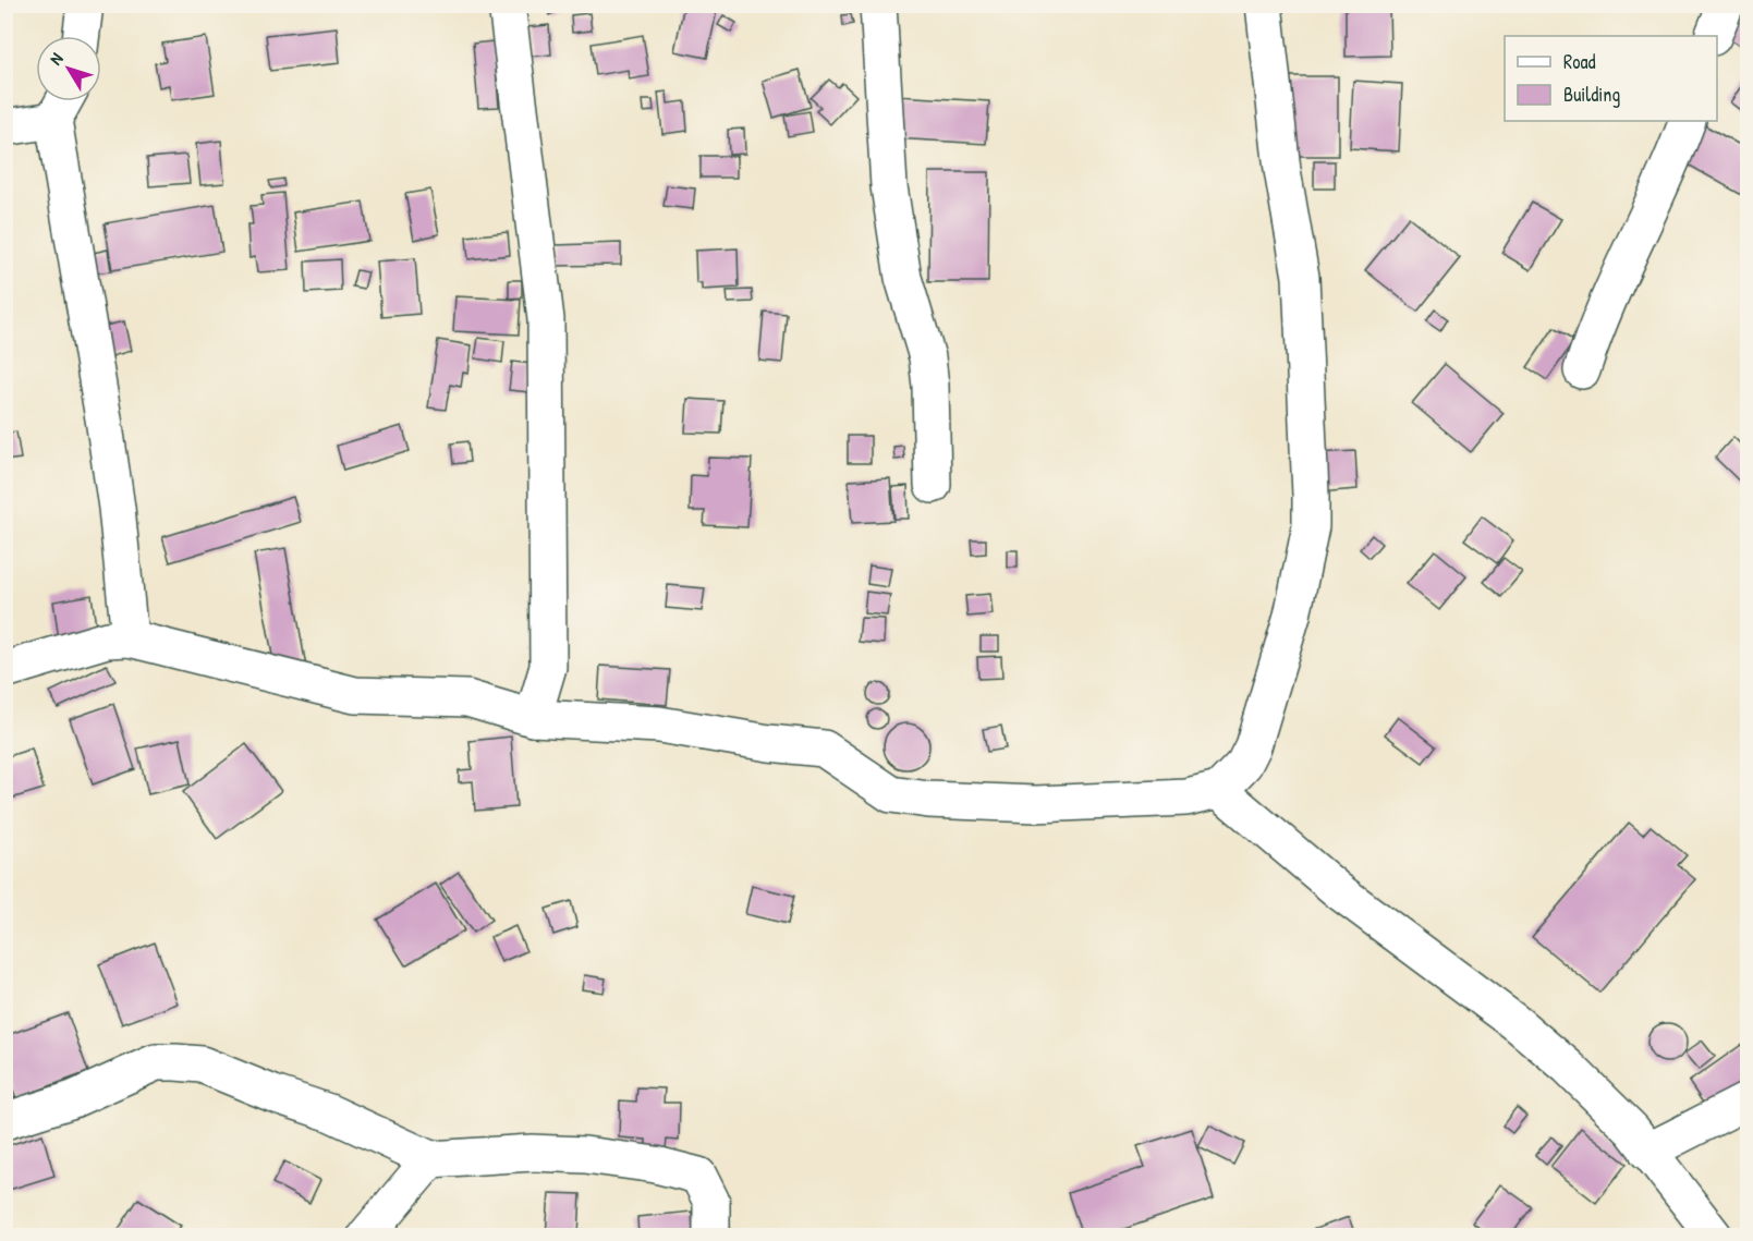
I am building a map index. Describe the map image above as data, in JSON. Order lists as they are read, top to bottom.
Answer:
{
  "legend": ["Road", "Building"],
  "north": "top left"
}
